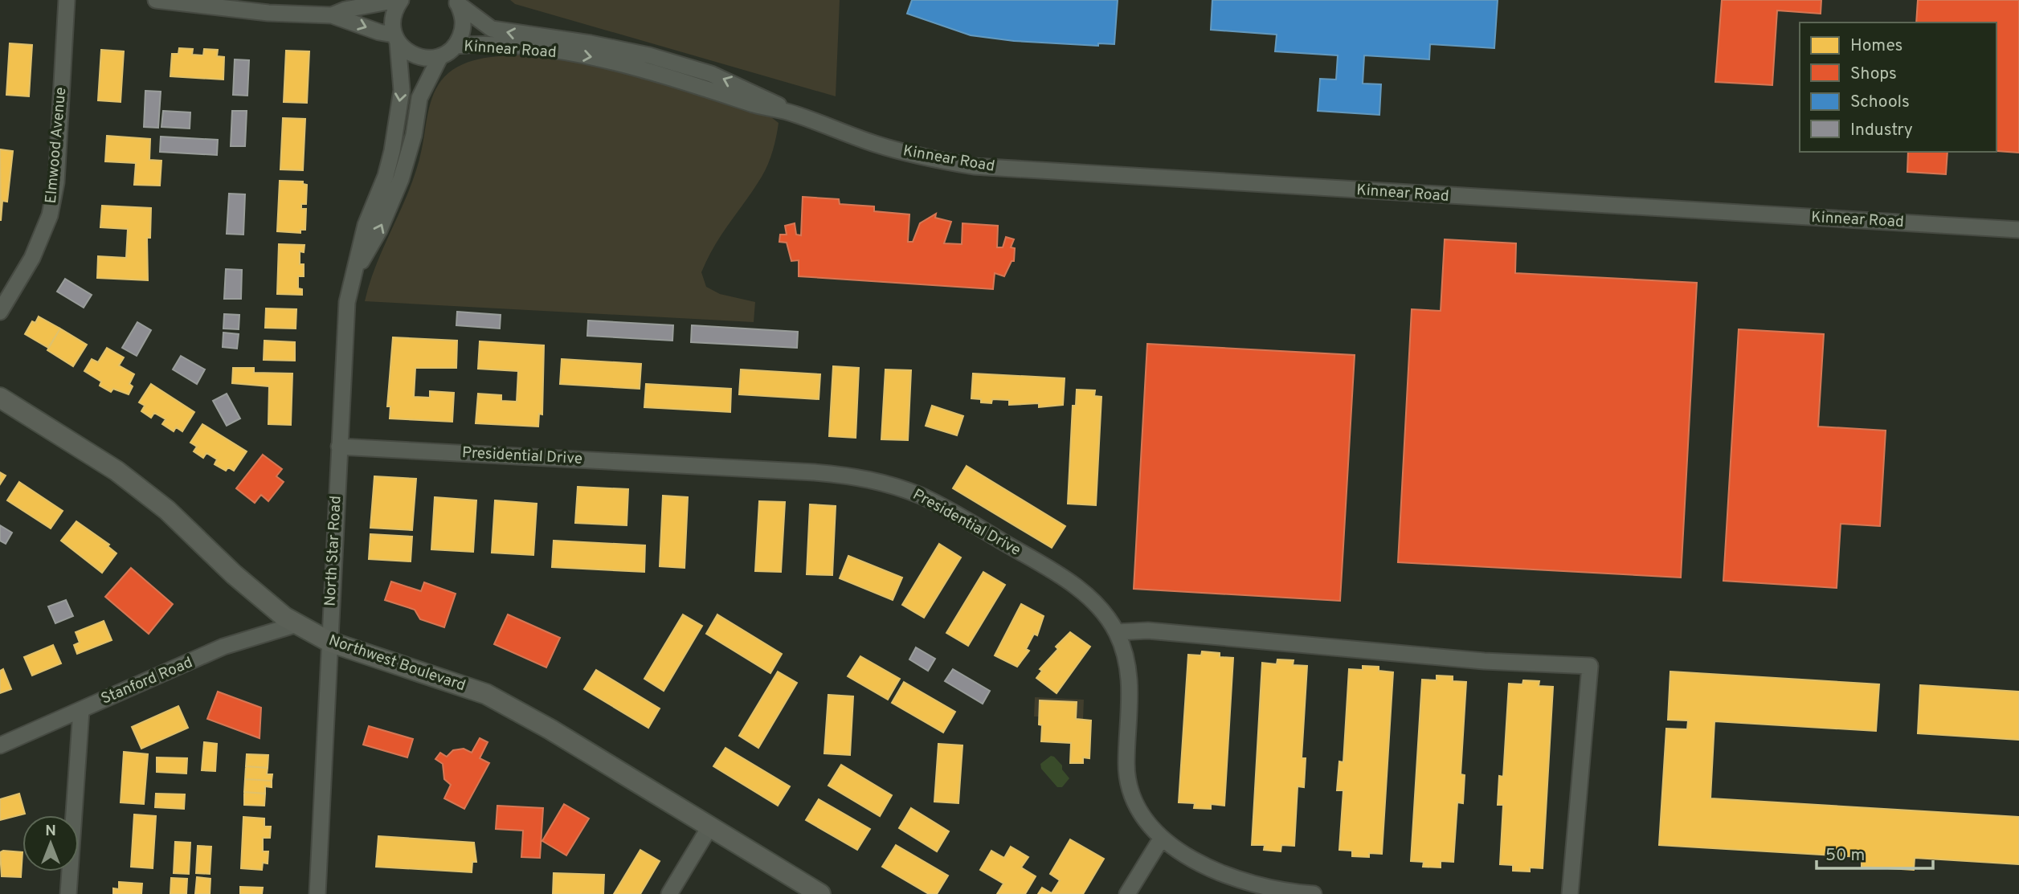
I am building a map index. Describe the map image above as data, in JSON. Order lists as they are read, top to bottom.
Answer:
{
  "streets": {
    "main road": ["Northwest Boulevard"],
    "street": [
      "Kinnear Road",
      "Elmwood Avenue",
      "Presidential Drive",
      "North Star Road",
      "Stanford Road"
    ]
  },
  "crossings": [
    ["Presidential Drive", "North Star Road"],
    ["North Star Road", "Northwest Boulevard"],
    ["Northwest Boulevard", "Stanford Road"]
  ],
  "legend": [
    "Homes",
    "Shops",
    "Schools",
    "Industry"
  ],
  "scale_bar": "50 m",
  "north": "top"
}
